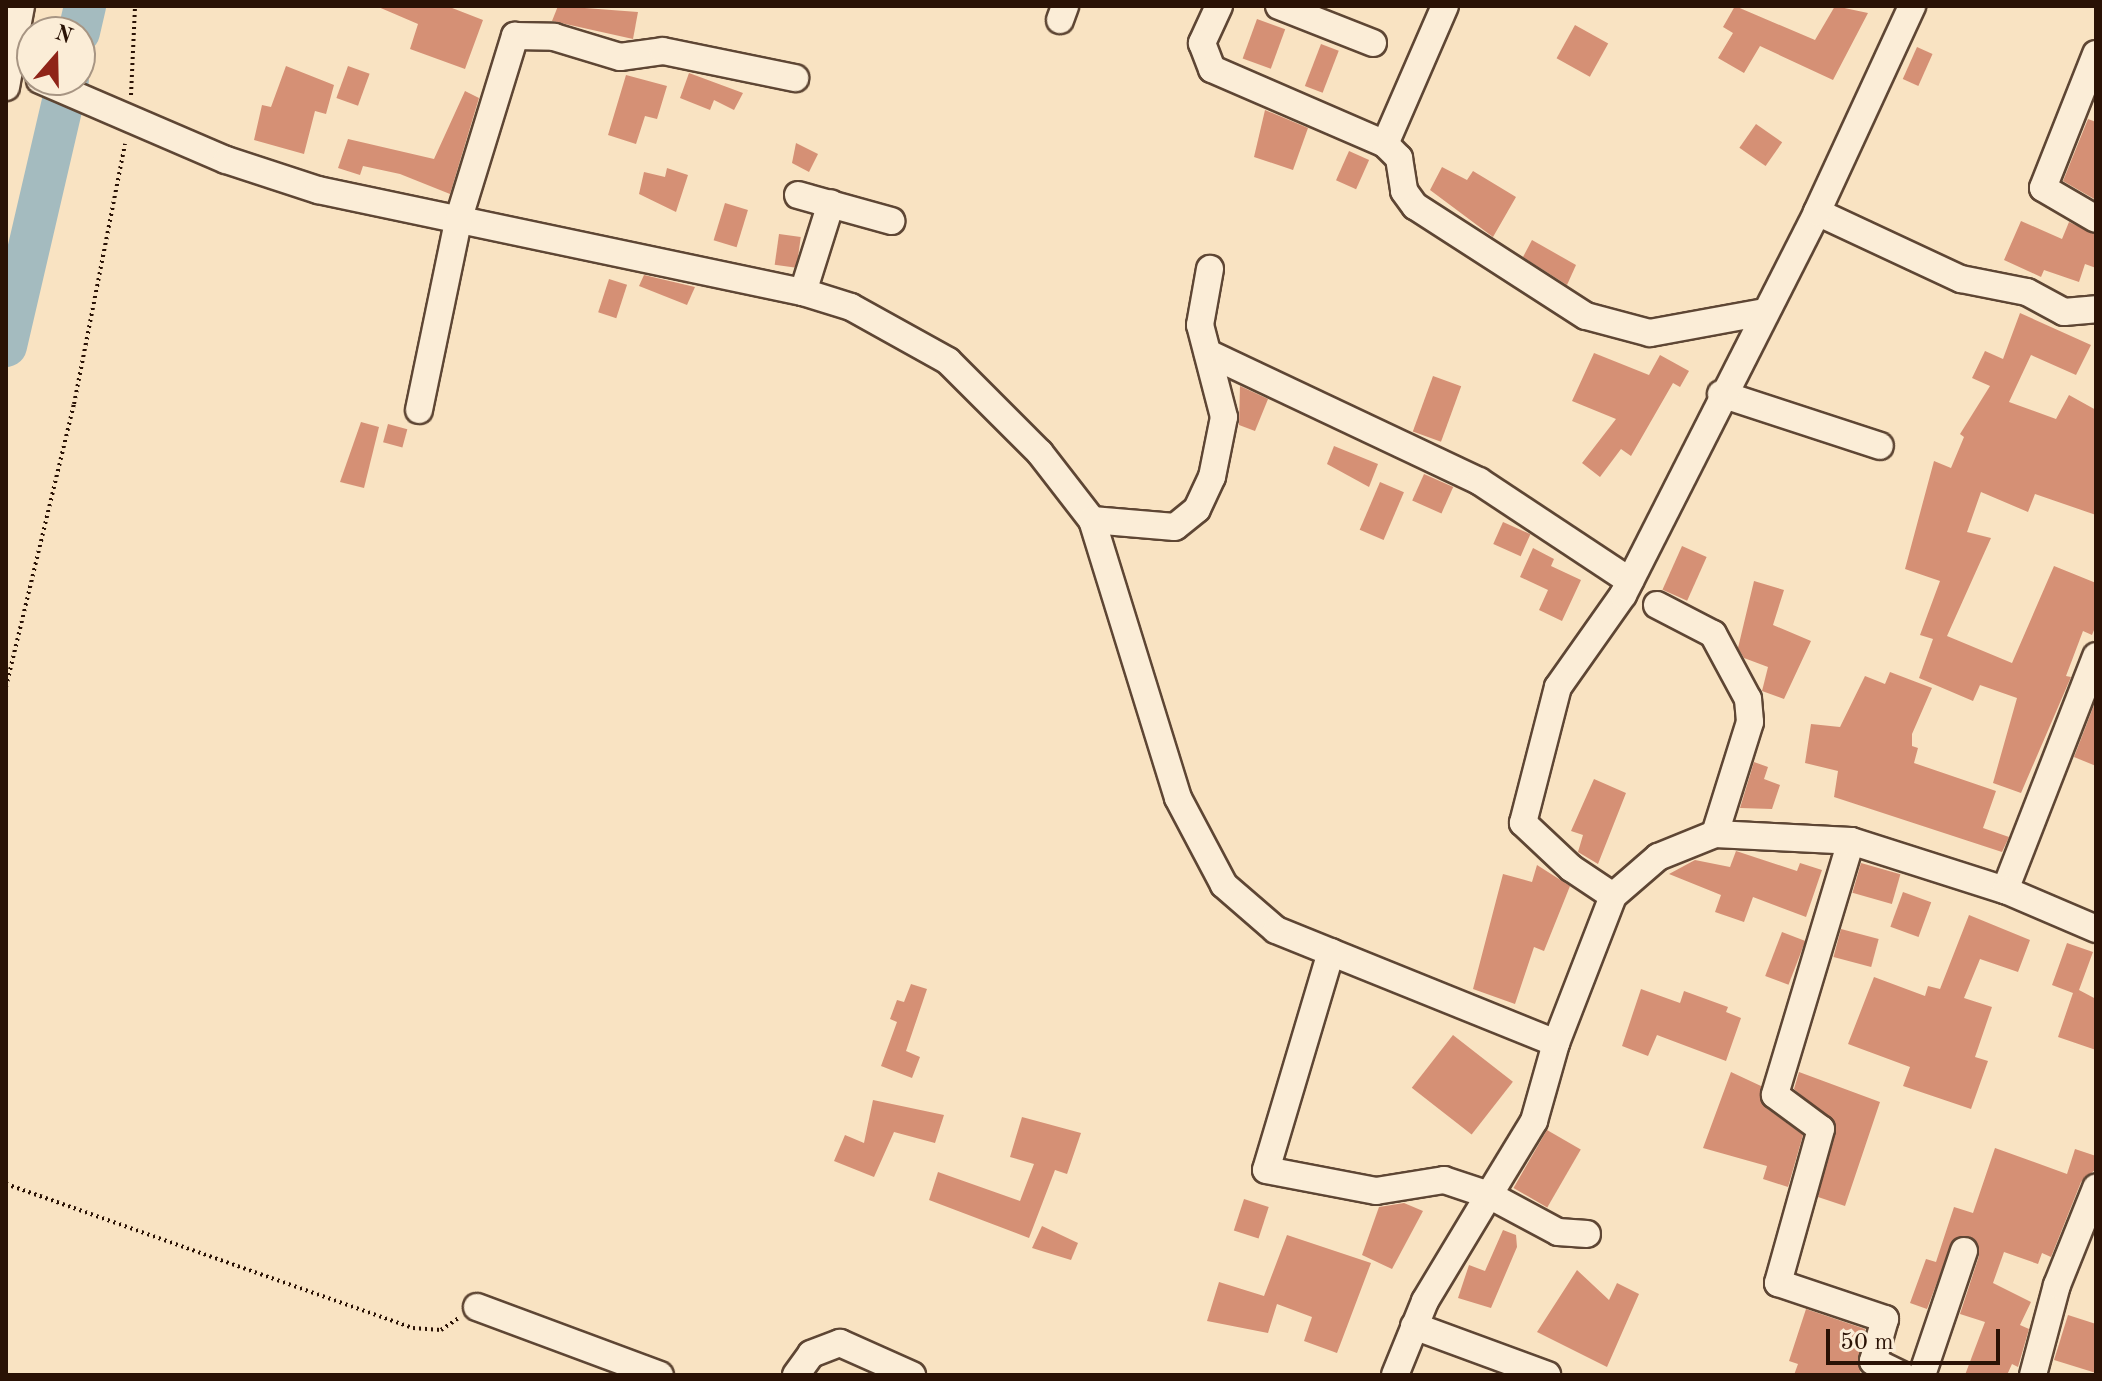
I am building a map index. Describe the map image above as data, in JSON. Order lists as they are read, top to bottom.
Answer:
{
  "scale_bar": "50 m",
  "north": "top"
}
